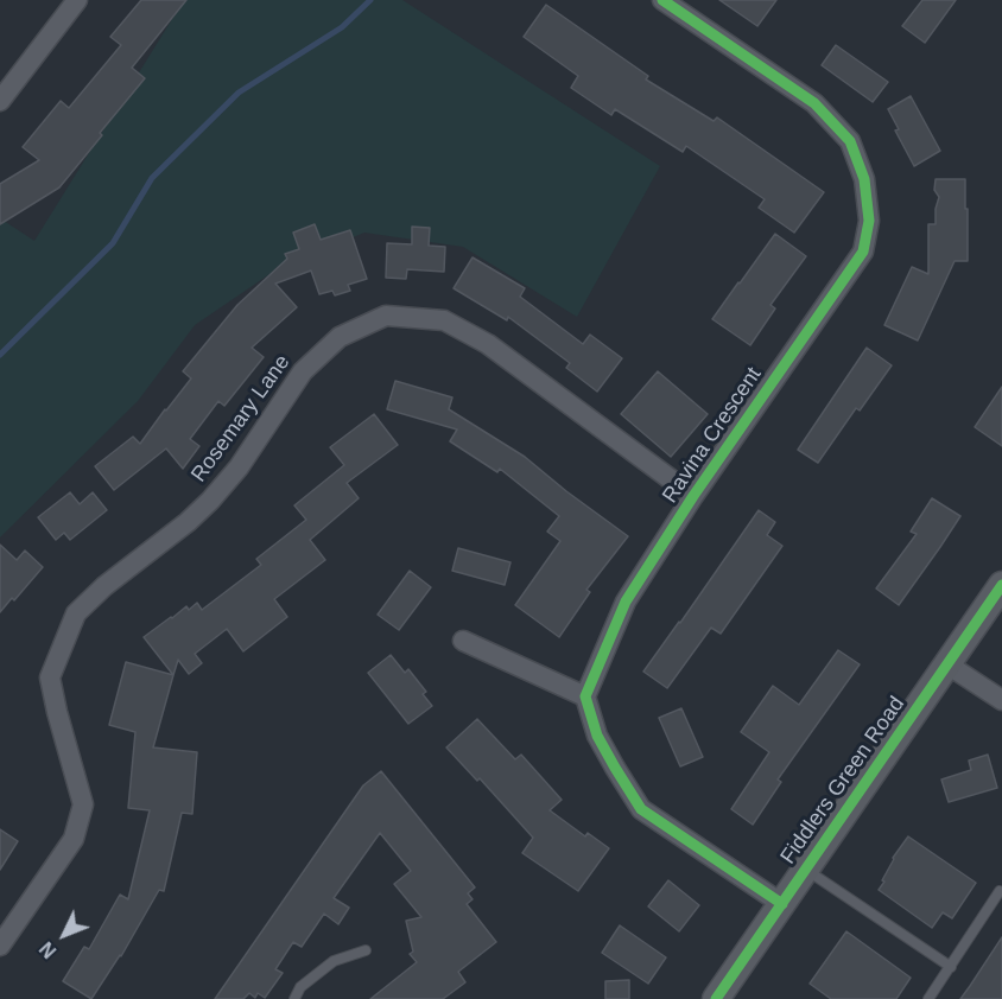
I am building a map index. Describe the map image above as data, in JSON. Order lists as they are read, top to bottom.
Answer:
{
  "streets": {
    "main road": ["Fiddlers Green Road"],
    "street": ["Rosemary Lane", "Ravina Crescent"]
  },
  "crossings": [
    ["Rosemary Lane", "Ravina Crescent"]
  ],
  "north": "bottom left"
}
